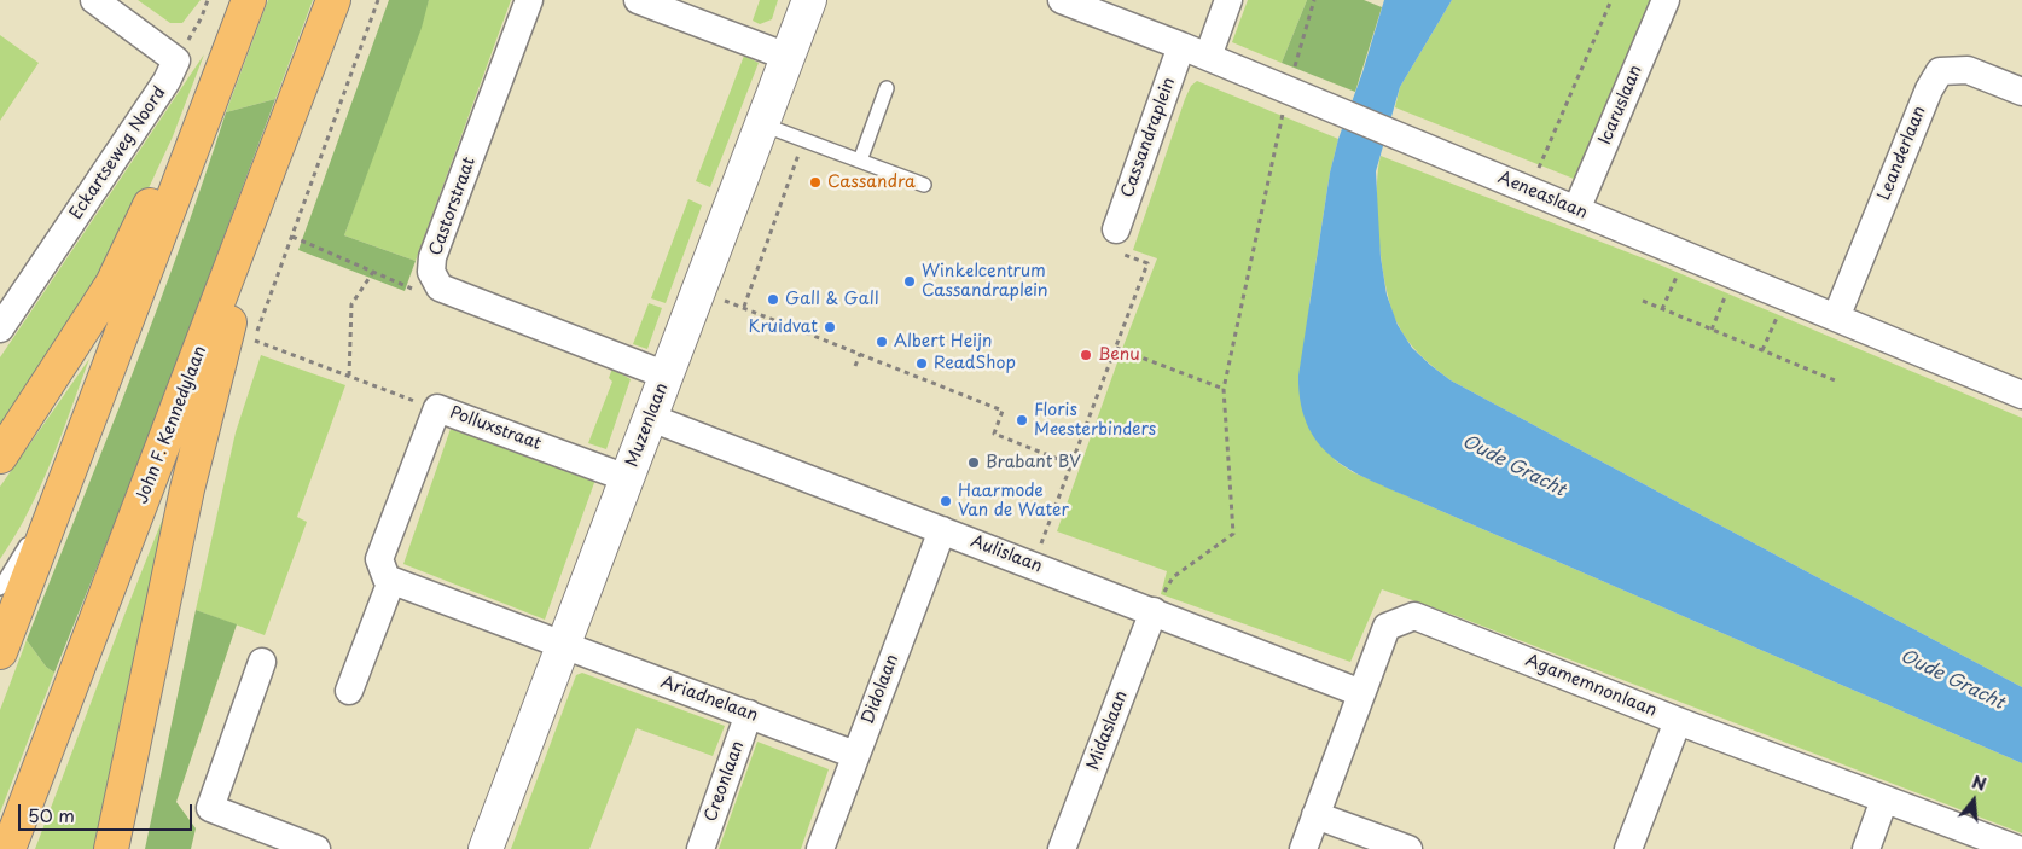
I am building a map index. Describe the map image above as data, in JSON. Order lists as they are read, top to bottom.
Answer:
{
  "streets": {
    "main road": ["John F. Kennedylaan"],
    "street": [
      "Icaruslaan",
      "Cassandraplein",
      "Eckartseweg Noord",
      "Leanderlaan",
      "Aeneaslaan",
      "Castorstraat",
      "Muzenlaan",
      "Polluxstraat",
      "Aulislaan",
      "Agamemnonlaan",
      "Didolaan",
      "Ariadnelaan",
      "Midaslaan",
      "Creonlaan"
    ]
  },
  "crossings": [
    ["Icaruslaan", "Aeneaslaan"],
    ["Cassandraplein", "Aeneaslaan"],
    ["Leanderlaan", "Aeneaslaan"],
    ["Muzenlaan", "Polluxstraat"],
    ["Muzenlaan", "Aulislaan"],
    ["Muzenlaan", "Ariadnelaan"],
    ["Aulislaan", "Agamemnonlaan"],
    ["Aulislaan", "Didolaan"],
    ["Aulislaan", "Midaslaan"],
    ["Didolaan", "Ariadnelaan"],
    ["Ariadnelaan", "Creonlaan"]
  ],
  "water": ["Oude Gracht"],
  "places": [
    "Cassandra",
    "Winkelcentrum Cassandraplein",
    "Gall & Gall",
    "Kruidvat",
    "Albert Heijn",
    "Benu",
    "ReadShop",
    "Floris Meesterbinders",
    "Brabant BV",
    "Haarmode Van de Water"
  ],
  "scale_bar": "50 m",
  "north": "top"
}
